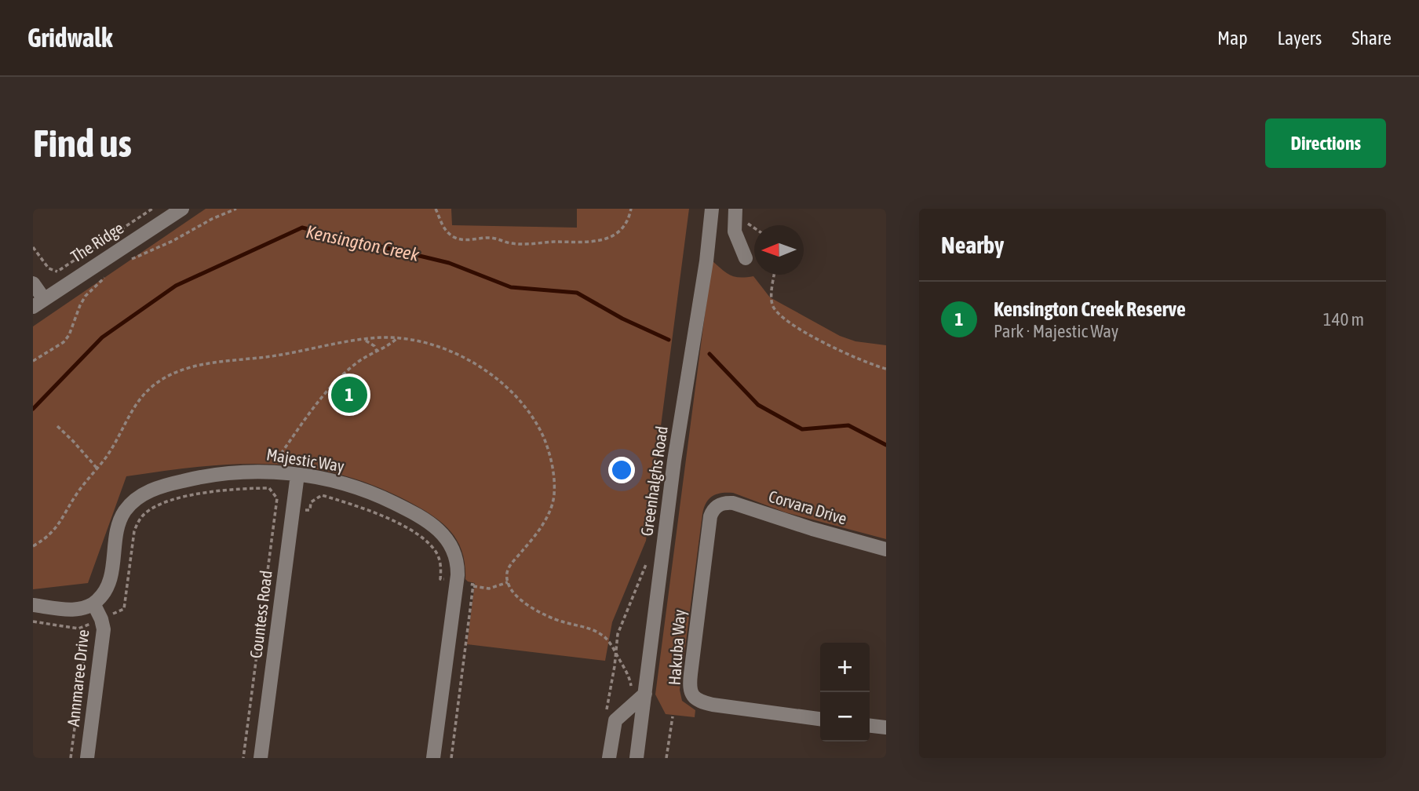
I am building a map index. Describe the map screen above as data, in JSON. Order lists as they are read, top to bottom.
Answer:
{
  "streets": {
    "street": [
      "The Ridge",
      "Majestic Way",
      "Greenhalghs Road",
      "Corvara Drive",
      "Countess Road",
      "Hakuba Way",
      "Annmaree Drive"
    ]
  },
  "crossings": [
    ["Majestic Way", "Countess Road"],
    ["Majestic Way", "Annmaree Drive"],
    ["Corvara Drive", "Hakuba Way"]
  ],
  "water": ["Kensington Creek"],
  "north": "left",
  "page": {
    "header": "Gridwalk",
    "nav": ["Map", "Layers", "Share"],
    "buttons": "Directions",
    "title": "Find us",
    "heading": "Nearby",
    "list": [
      {
        "mark": "1",
        "name": "Kensington Creek Reserve",
        "note": "Park · Majestic Way",
        "value": "140 m"
      }
    ],
    "pins": "1",
    "map_buttons": ["+", "−"]
  }
}
